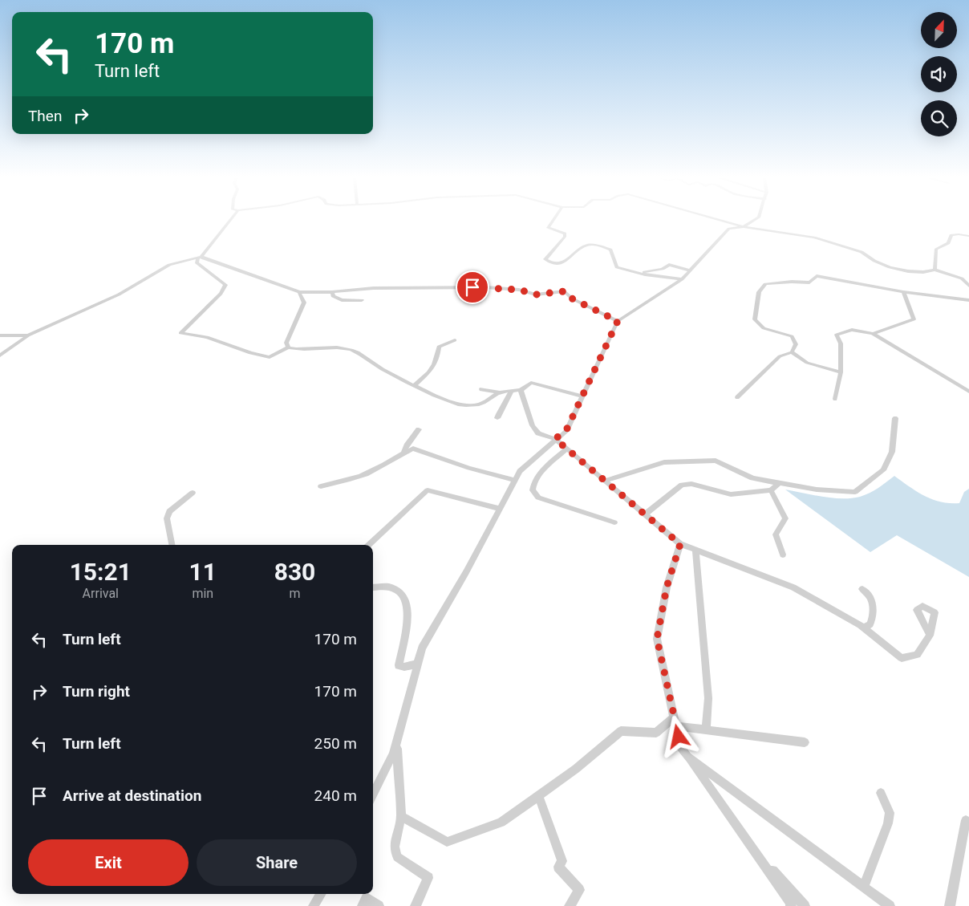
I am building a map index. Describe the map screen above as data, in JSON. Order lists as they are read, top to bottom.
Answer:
{
  "north": "top right",
  "page": {
    "turn": ["170 m", "Turn left"],
    "then": "Then",
    "eta": [
      "15:21",
      "Arrival",
      "11",
      "min",
      "830",
      "m"
    ],
    "list": [
      {
        "name": "Turn left",
        "value": "170 m"
      },
      {
        "name": "Turn right",
        "value": "170 m"
      },
      {
        "name": "Turn left",
        "value": "250 m"
      },
      {
        "name": "Arrive at destination",
        "value": "240 m"
      }
    ],
    "buttons": ["Exit", "Share"]
  }
}
